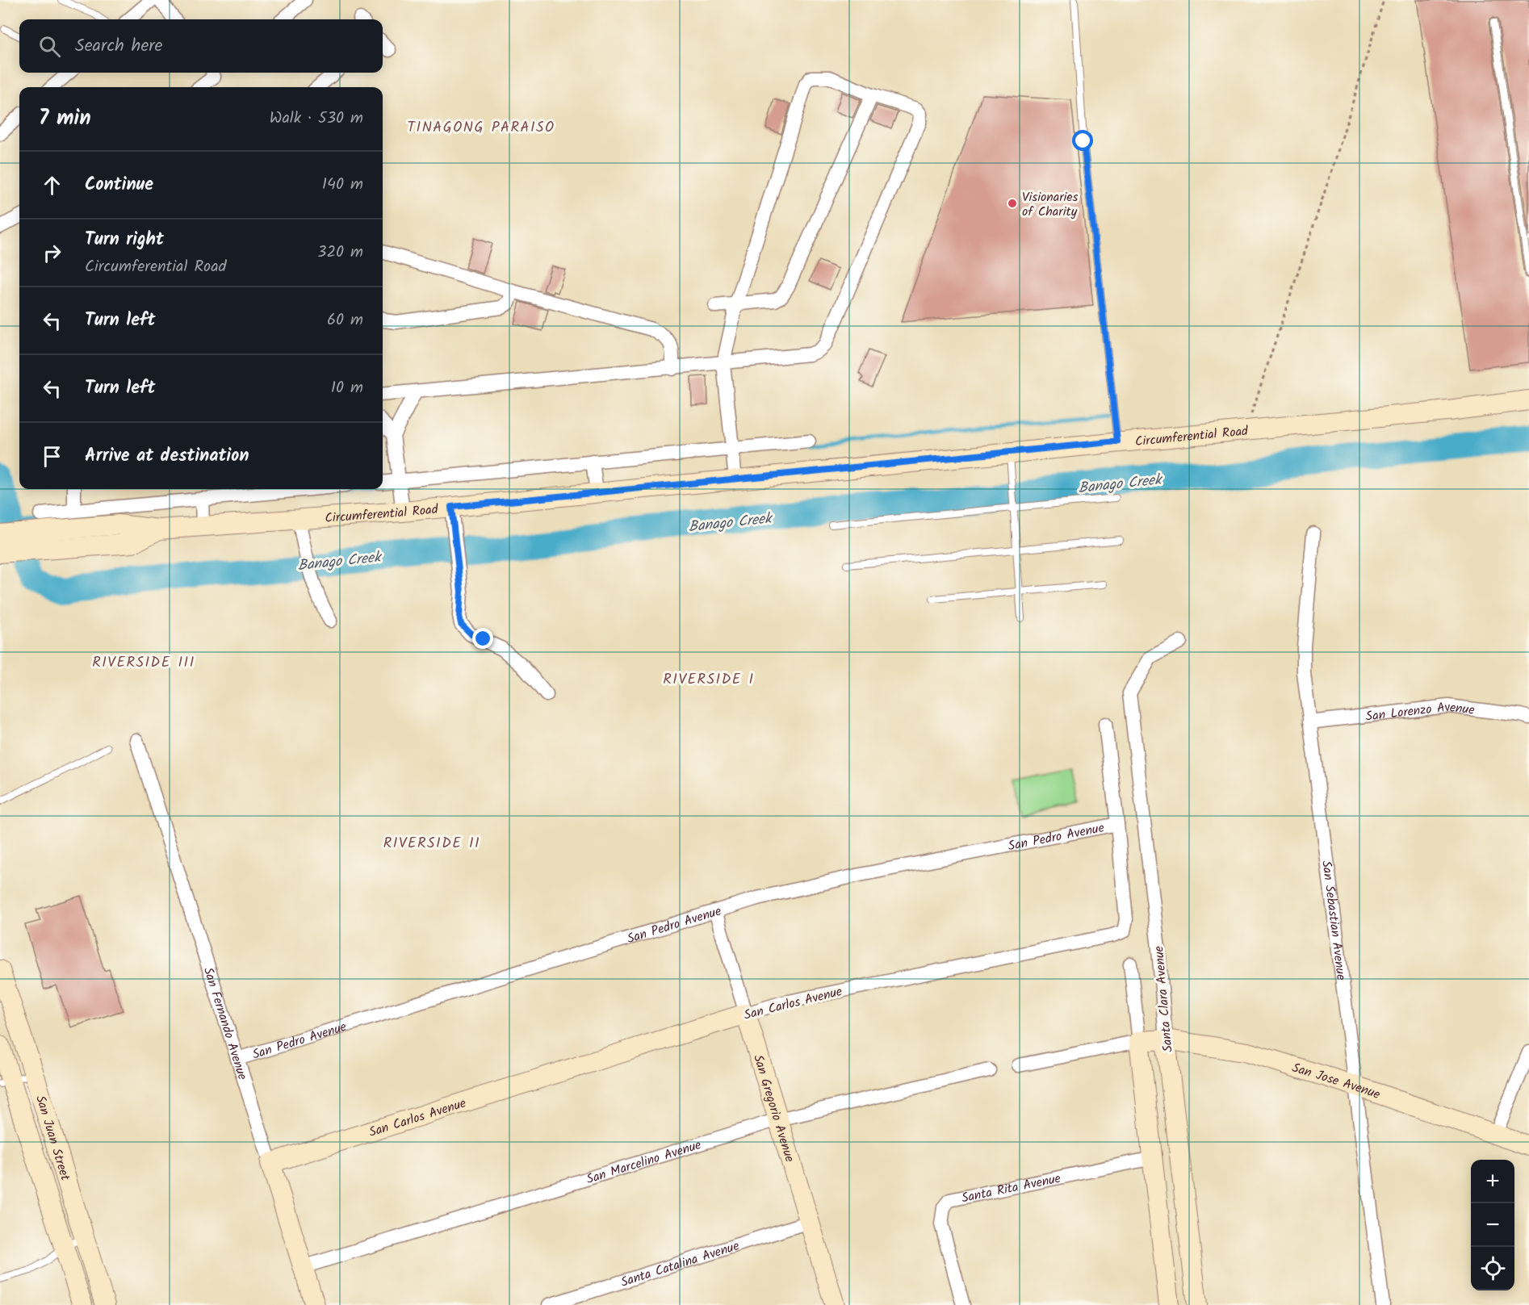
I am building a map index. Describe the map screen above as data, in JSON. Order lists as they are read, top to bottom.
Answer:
{
  "streets": {
    "main road": [
      "Circumferential Road",
      "Santa Clara Avenue",
      "San Carlos Avenue",
      "San Fernando Avenue",
      "San Jose Avenue",
      "San Gregorio Avenue",
      "San Juan Street"
    ],
    "street": [
      "San Lorenzo Avenue",
      "San Pedro Avenue",
      "San Sebastian Avenue",
      "San Marcelino Avenue",
      "Santa Rita Avenue",
      "Santa Catalina Avenue"
    ]
  },
  "crossings": [
    ["San Lorenzo Avenue", "San Sebastian Avenue"],
    ["San Pedro Avenue", "San Carlos Avenue"],
    ["San Pedro Avenue", "San Fernando Avenue"],
    ["San Pedro Avenue", "San Gregorio Avenue"],
    ["San Sebastian Avenue", "San Jose Avenue"],
    ["Santa Clara Avenue", "San Jose Avenue"],
    ["Santa Clara Avenue", "Santa Rita Avenue"],
    ["San Carlos Avenue", "San Fernando Avenue"],
    ["San Carlos Avenue", "San Gregorio Avenue"],
    ["San Fernando Avenue", "San Marcelino Avenue"],
    ["San Gregorio Avenue", "San Marcelino Avenue"],
    ["San Gregorio Avenue", "Santa Catalina Avenue"]
  ],
  "districts": [
    "TINAGONG PARAISO",
    "RIVERSIDE III",
    "RIVERSIDE I",
    "RIVERSIDE II"
  ],
  "water": ["Banago Creek"],
  "places": ["Visionaries of Charity"],
  "page": {
    "search": "Search here",
    "heading": ["7 min", "Walk · 530 m"],
    "list": [
      ["Continue", "140 m"],
      ["Turn right", "Circumferential Road", "320 m"],
      ["Turn left", "60 m"],
      ["Turn left", "10 m"],
      "Arrive at destination"
    ],
    "map_buttons": ["+", "−"]
  }
}
